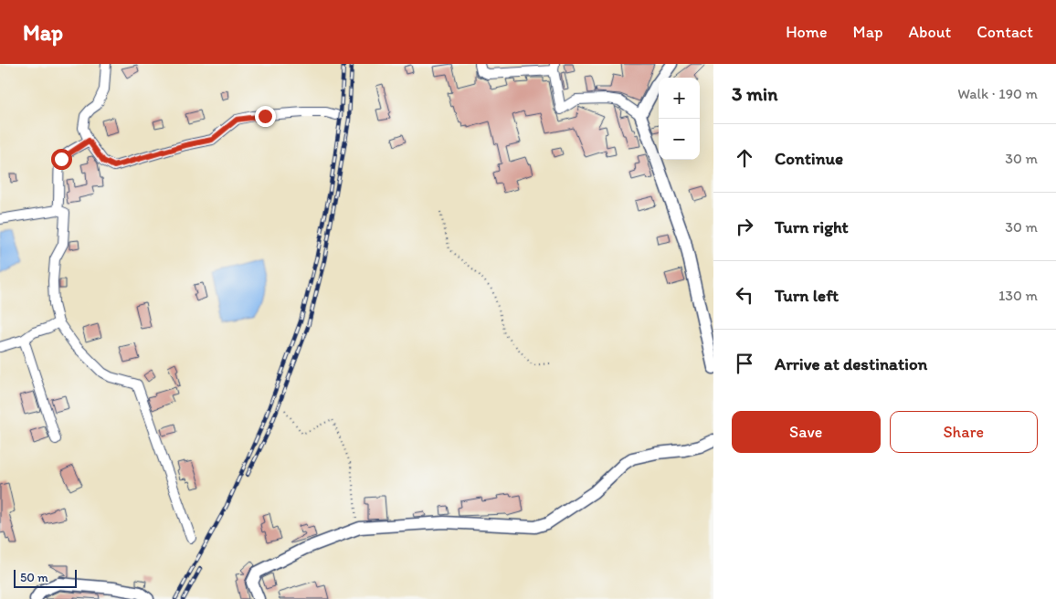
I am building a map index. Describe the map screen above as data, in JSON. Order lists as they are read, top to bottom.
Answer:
{
  "scale_bar": "50 m",
  "page": {
    "header": "Map",
    "nav": [
      "Home",
      "Map",
      "About",
      "Contact"
    ],
    "heading": ["3 min", "Walk · 190 m"],
    "map_buttons": ["+", "−"],
    "list": [
      ["Continue", "30 m"],
      ["Turn right", "30 m"],
      ["Turn left", "130 m"],
      "Arrive at destination"
    ],
    "buttons": ["Save", "Share"],
    "scale": "50 m"
  }
}
